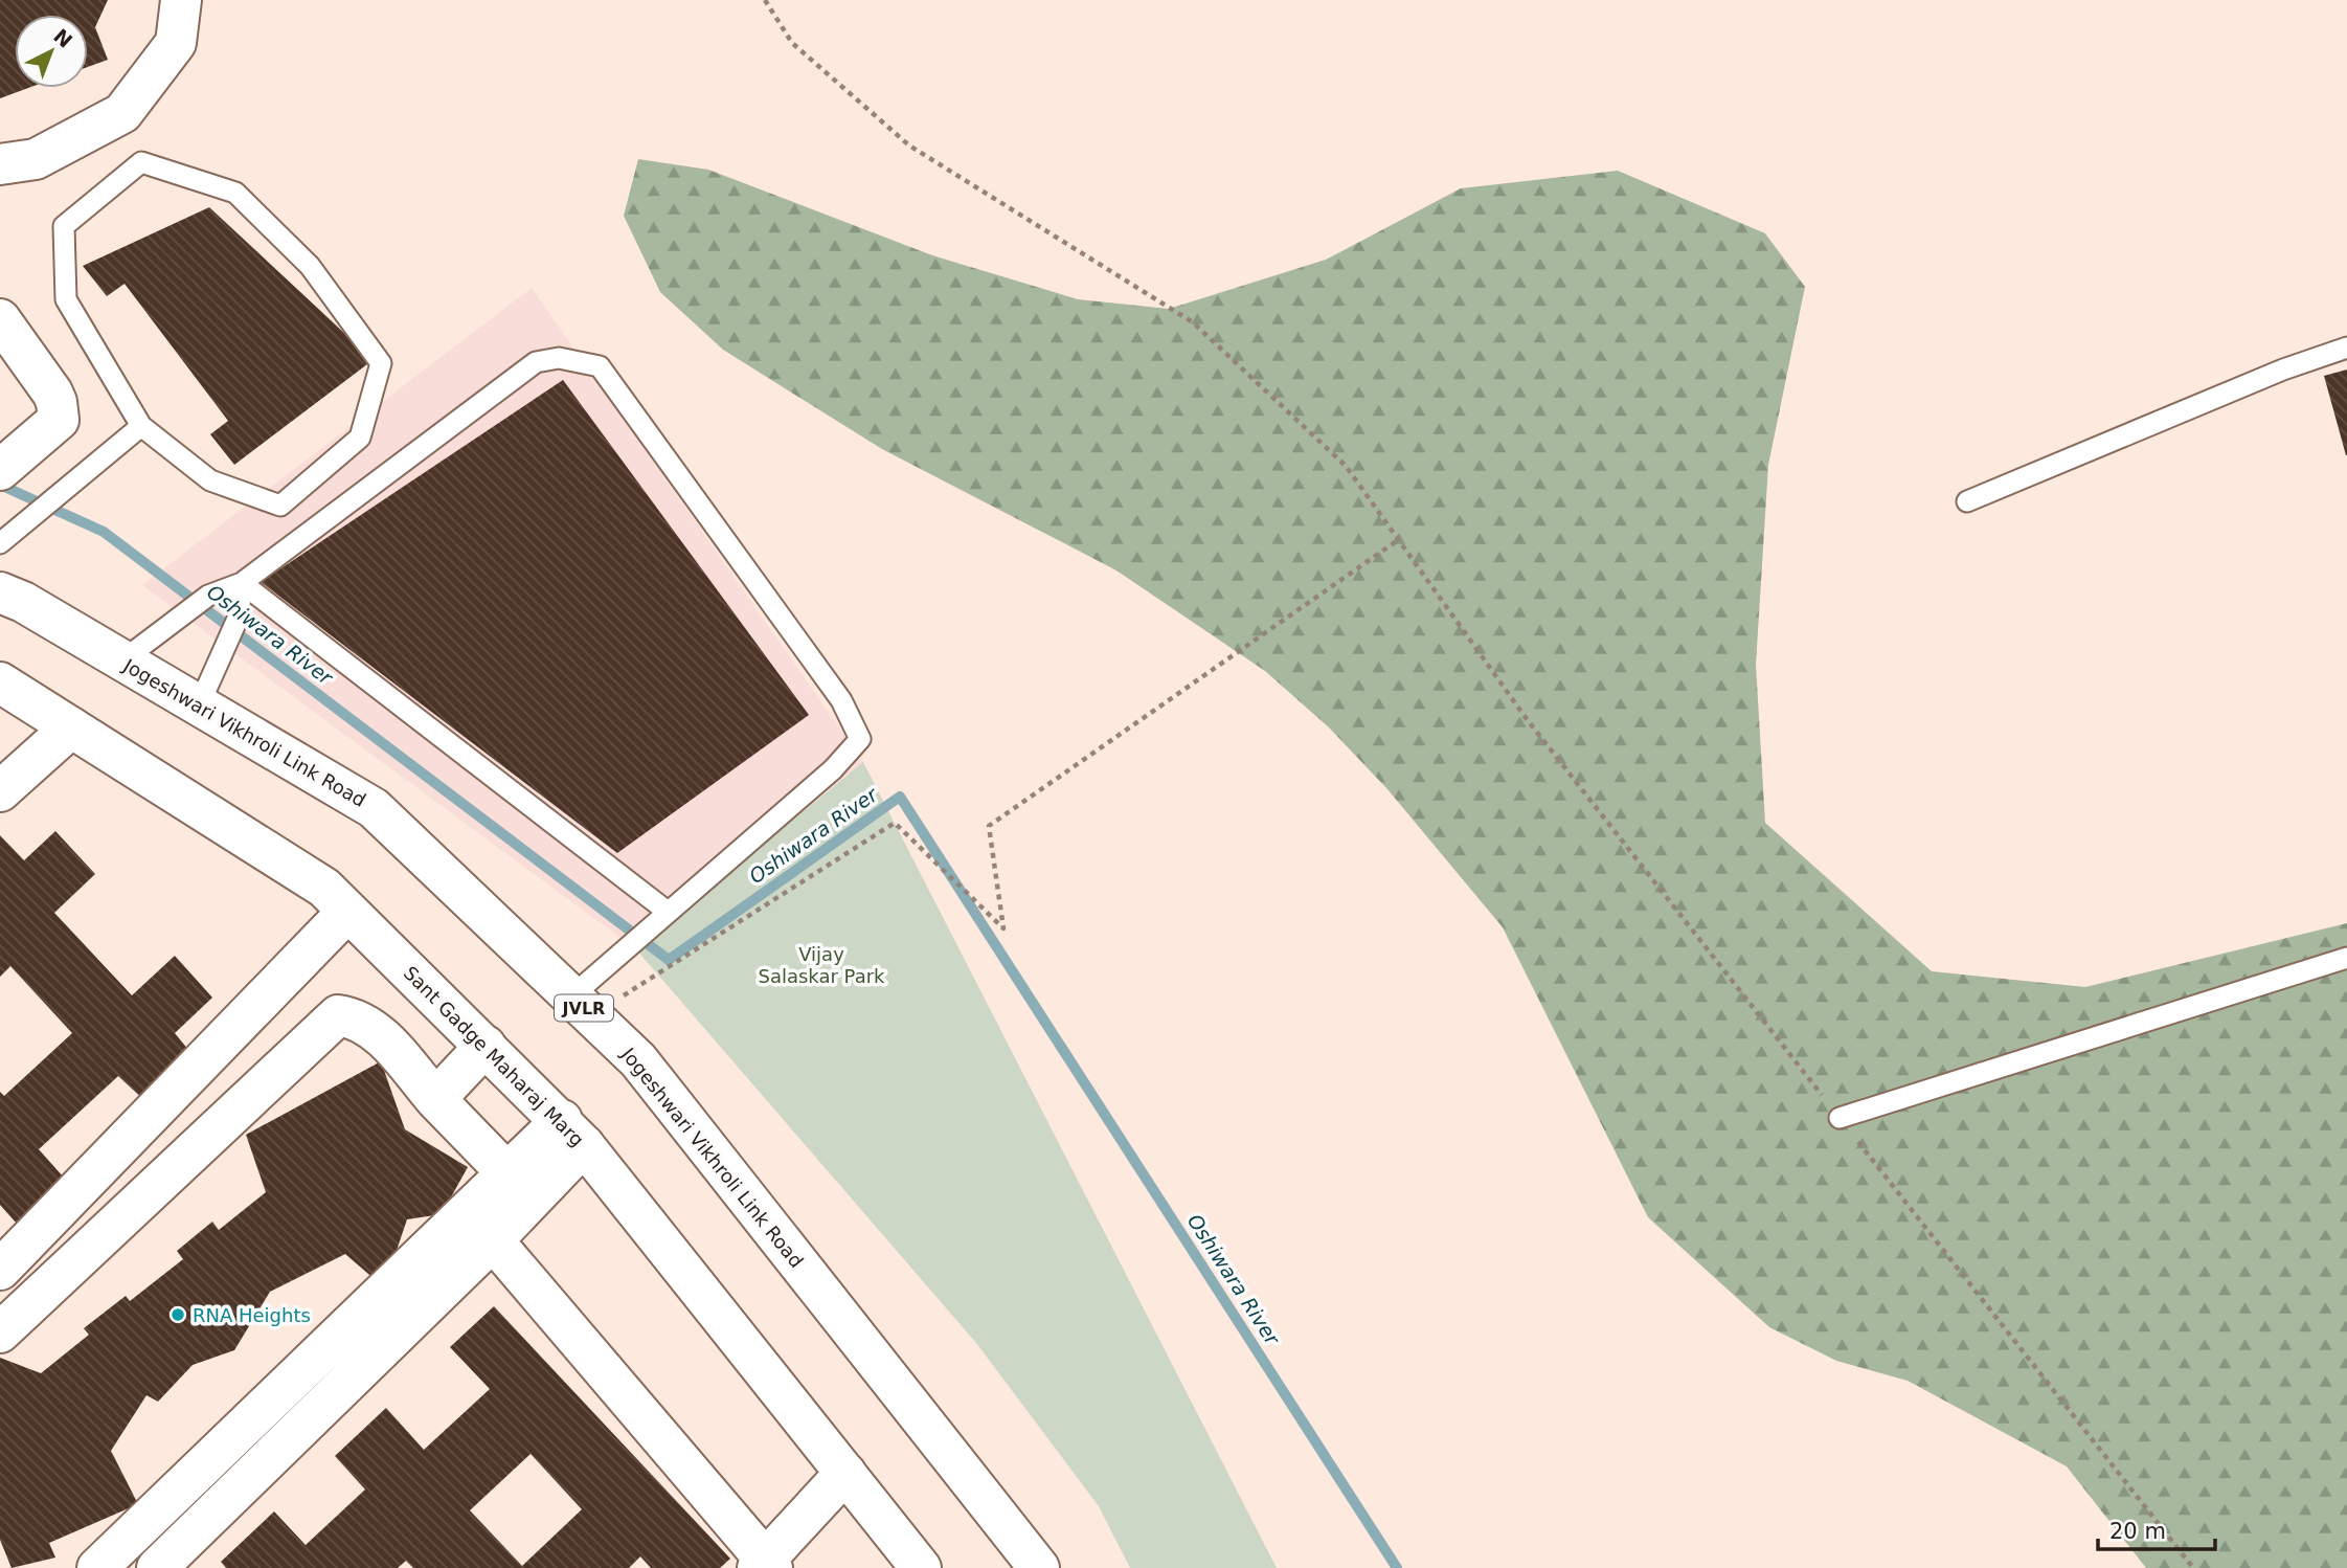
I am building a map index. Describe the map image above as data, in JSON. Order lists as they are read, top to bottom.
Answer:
{
  "streets": {
    "street": ["Jogeshwari Vikhroli Link Road", "JVLR", "Sant Gadge Maharaj Marg"]
  },
  "water": ["Oshiwara River"],
  "parks": ["Vijay Salaskar Park"],
  "places": ["RNA Heights"],
  "scale_bar": "20 m",
  "north": "top right"
}
